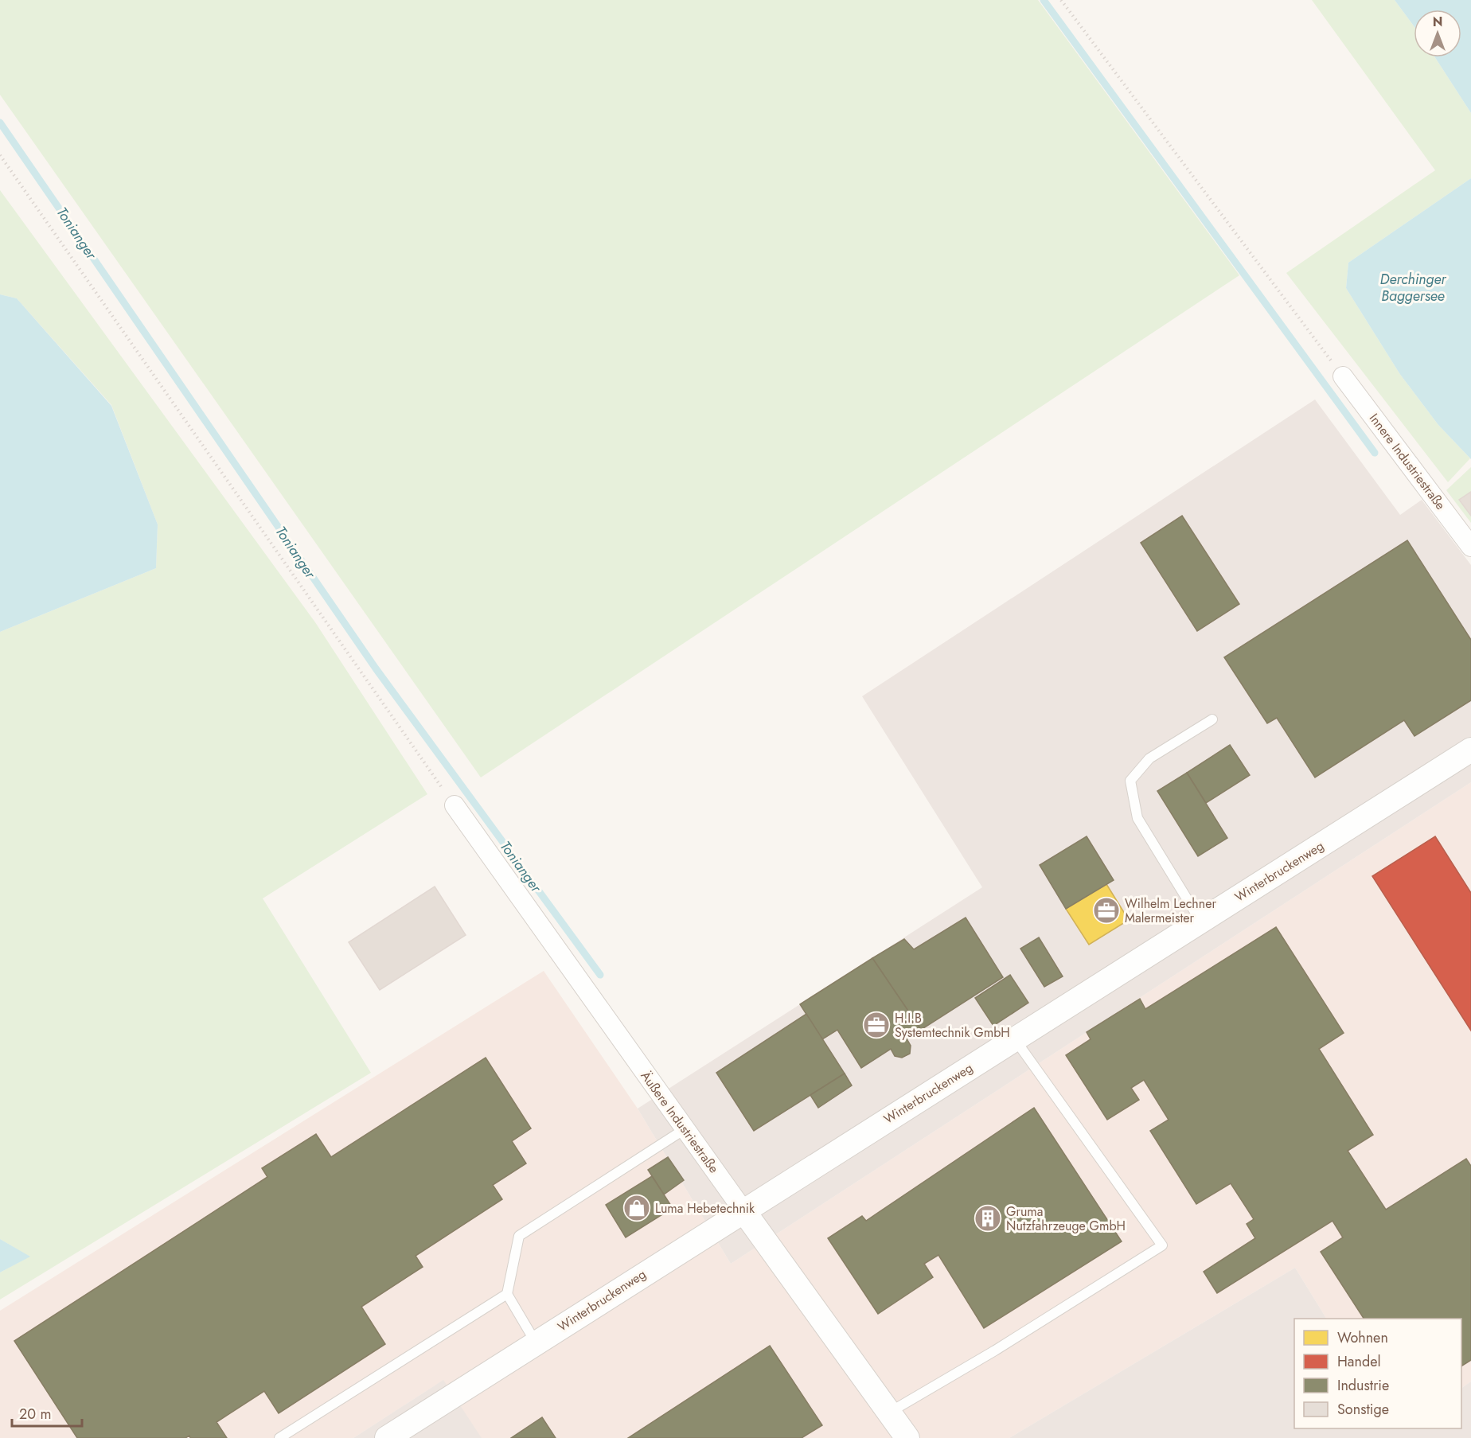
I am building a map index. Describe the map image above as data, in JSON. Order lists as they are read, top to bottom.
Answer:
{
  "streets": {
    "street": ["Innere Industriestraße", "Winterbruckenweg", "Äußere Industriestraße"]
  },
  "crossings": [
    ["Winterbruckenweg", "Äußere Industriestraße"]
  ],
  "water": ["Tonianger", "Derchinger Baggersee"],
  "places": {
    "office": ["Wilhelm Lechner Malermeister", "H.I.B Systemtechnik GmbH"],
    "shop": ["Luma Hebetechnik"],
    "building": ["Gruma Nutzfahrzeuge GmbH"]
  },
  "legend": [
    "Wohnen",
    "Handel",
    "Industrie",
    "Sonstige"
  ],
  "scale_bar": "20 m",
  "north": "top"
}
